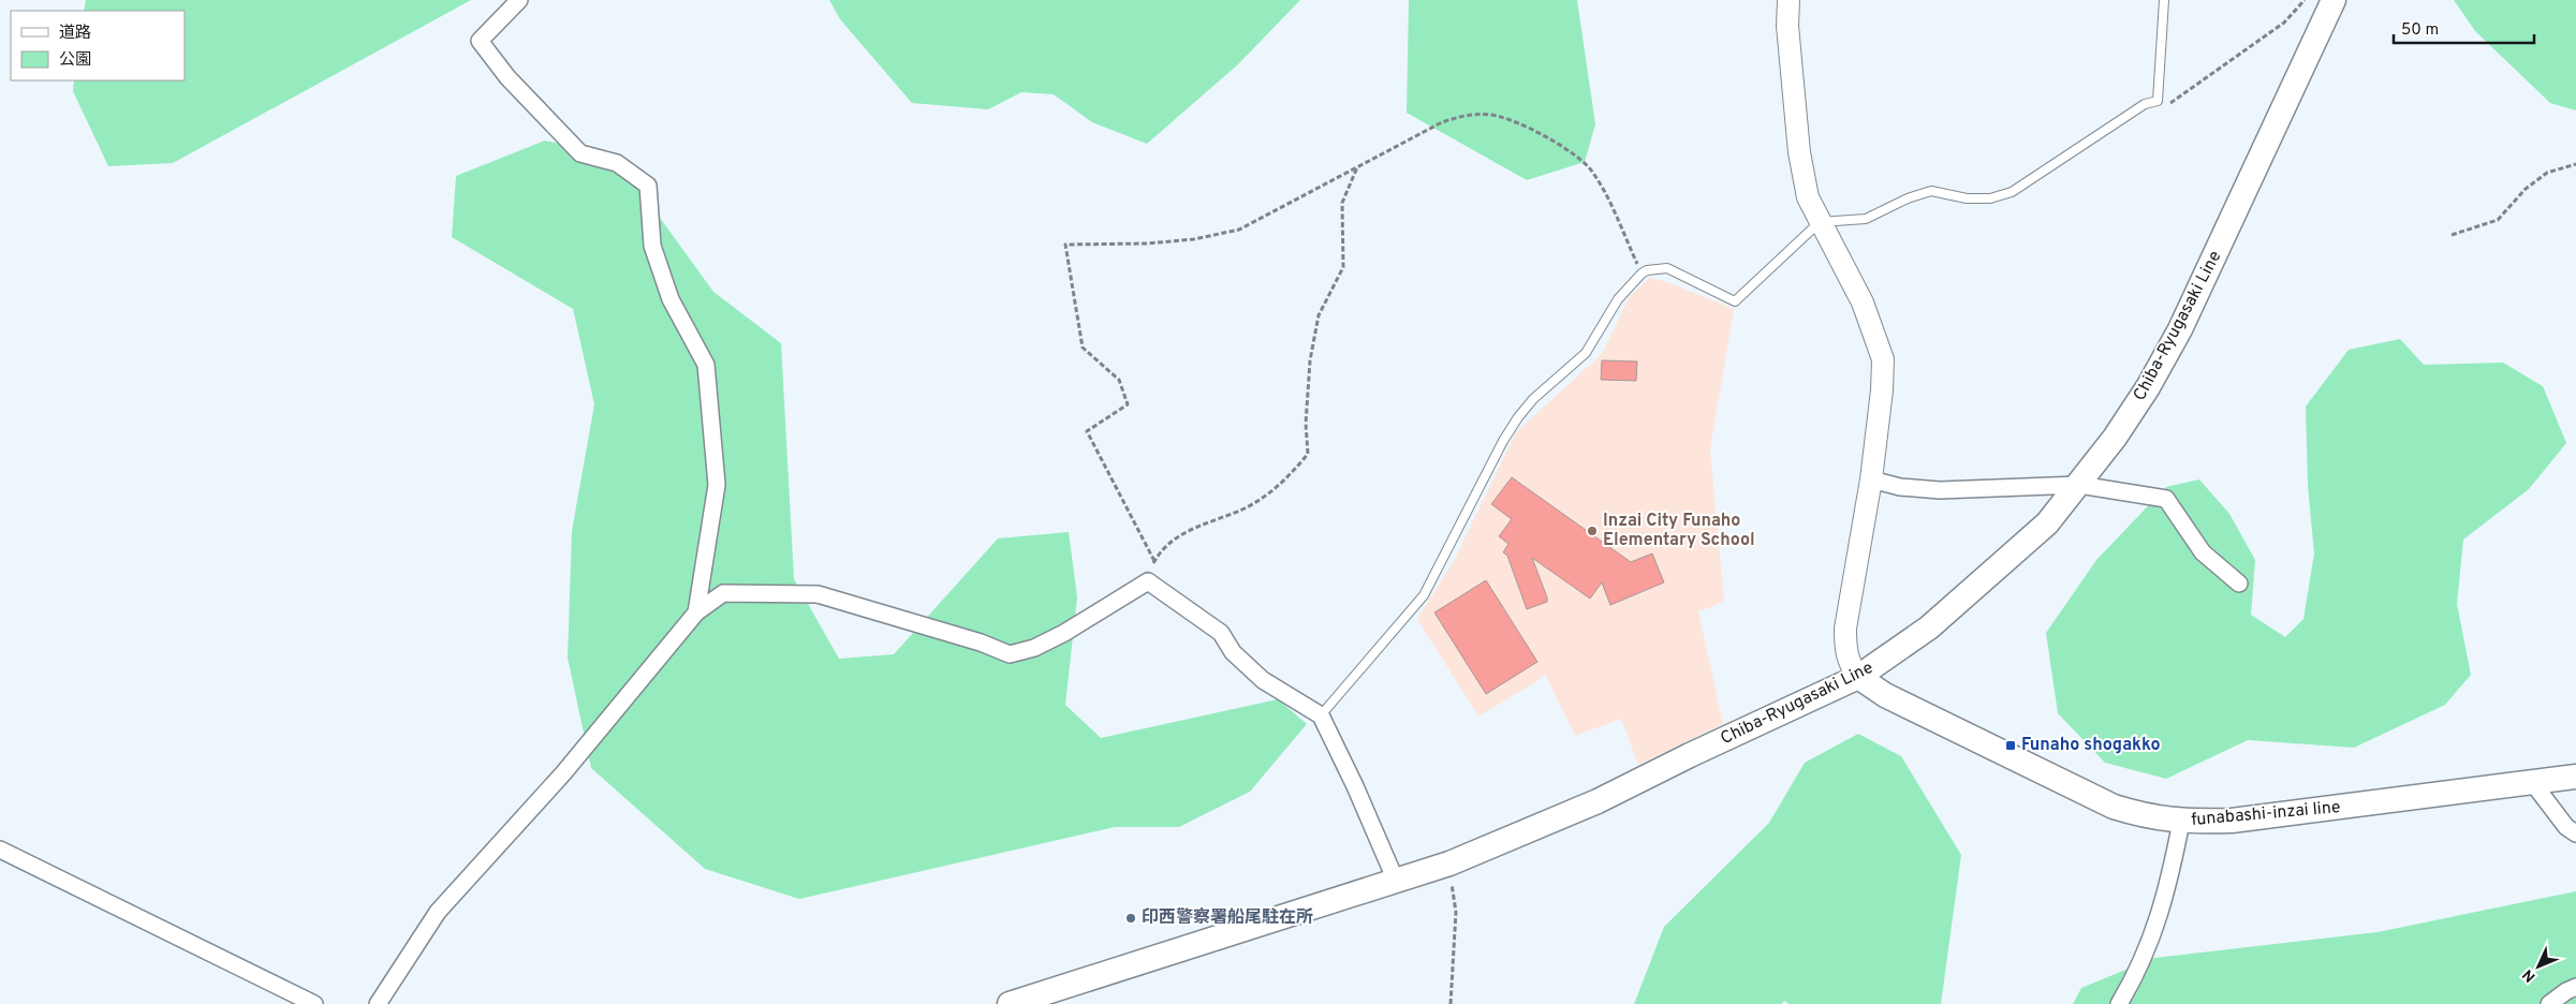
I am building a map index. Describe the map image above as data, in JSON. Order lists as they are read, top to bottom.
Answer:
{
  "streets": {
    "main road": ["Chiba-Ryugasaki Line", "funabashi-inzai line"]
  },
  "crossings": [
    ["Chiba-Ryugasaki Line", "funabashi-inzai line"]
  ],
  "places": {
    "other": ["Inzai City Funaho Elementary School", "印西警察署船尾駐在所"],
    "transit": ["Funaho shogakko"]
  },
  "legend": ["道路", "公園"],
  "scale_bar": "50 m",
  "north": "bottom left"
}
